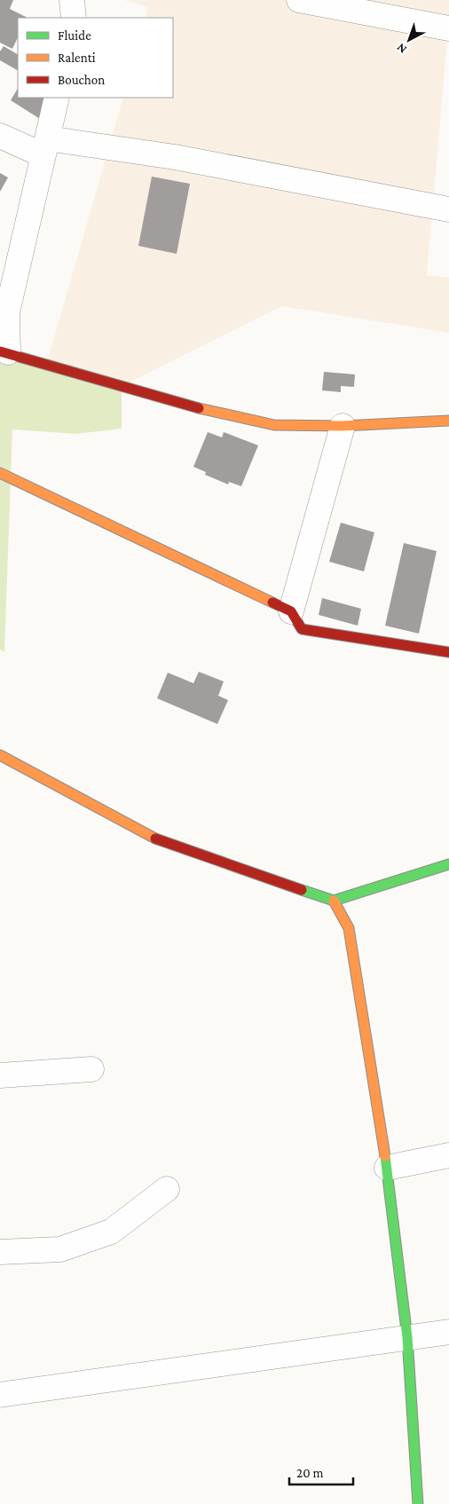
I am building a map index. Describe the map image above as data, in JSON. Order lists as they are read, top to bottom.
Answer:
{
  "legend": ["Fluide", "Ralenti", "Bouchon"],
  "scale_bar": "20 m",
  "north": "bottom left"
}
